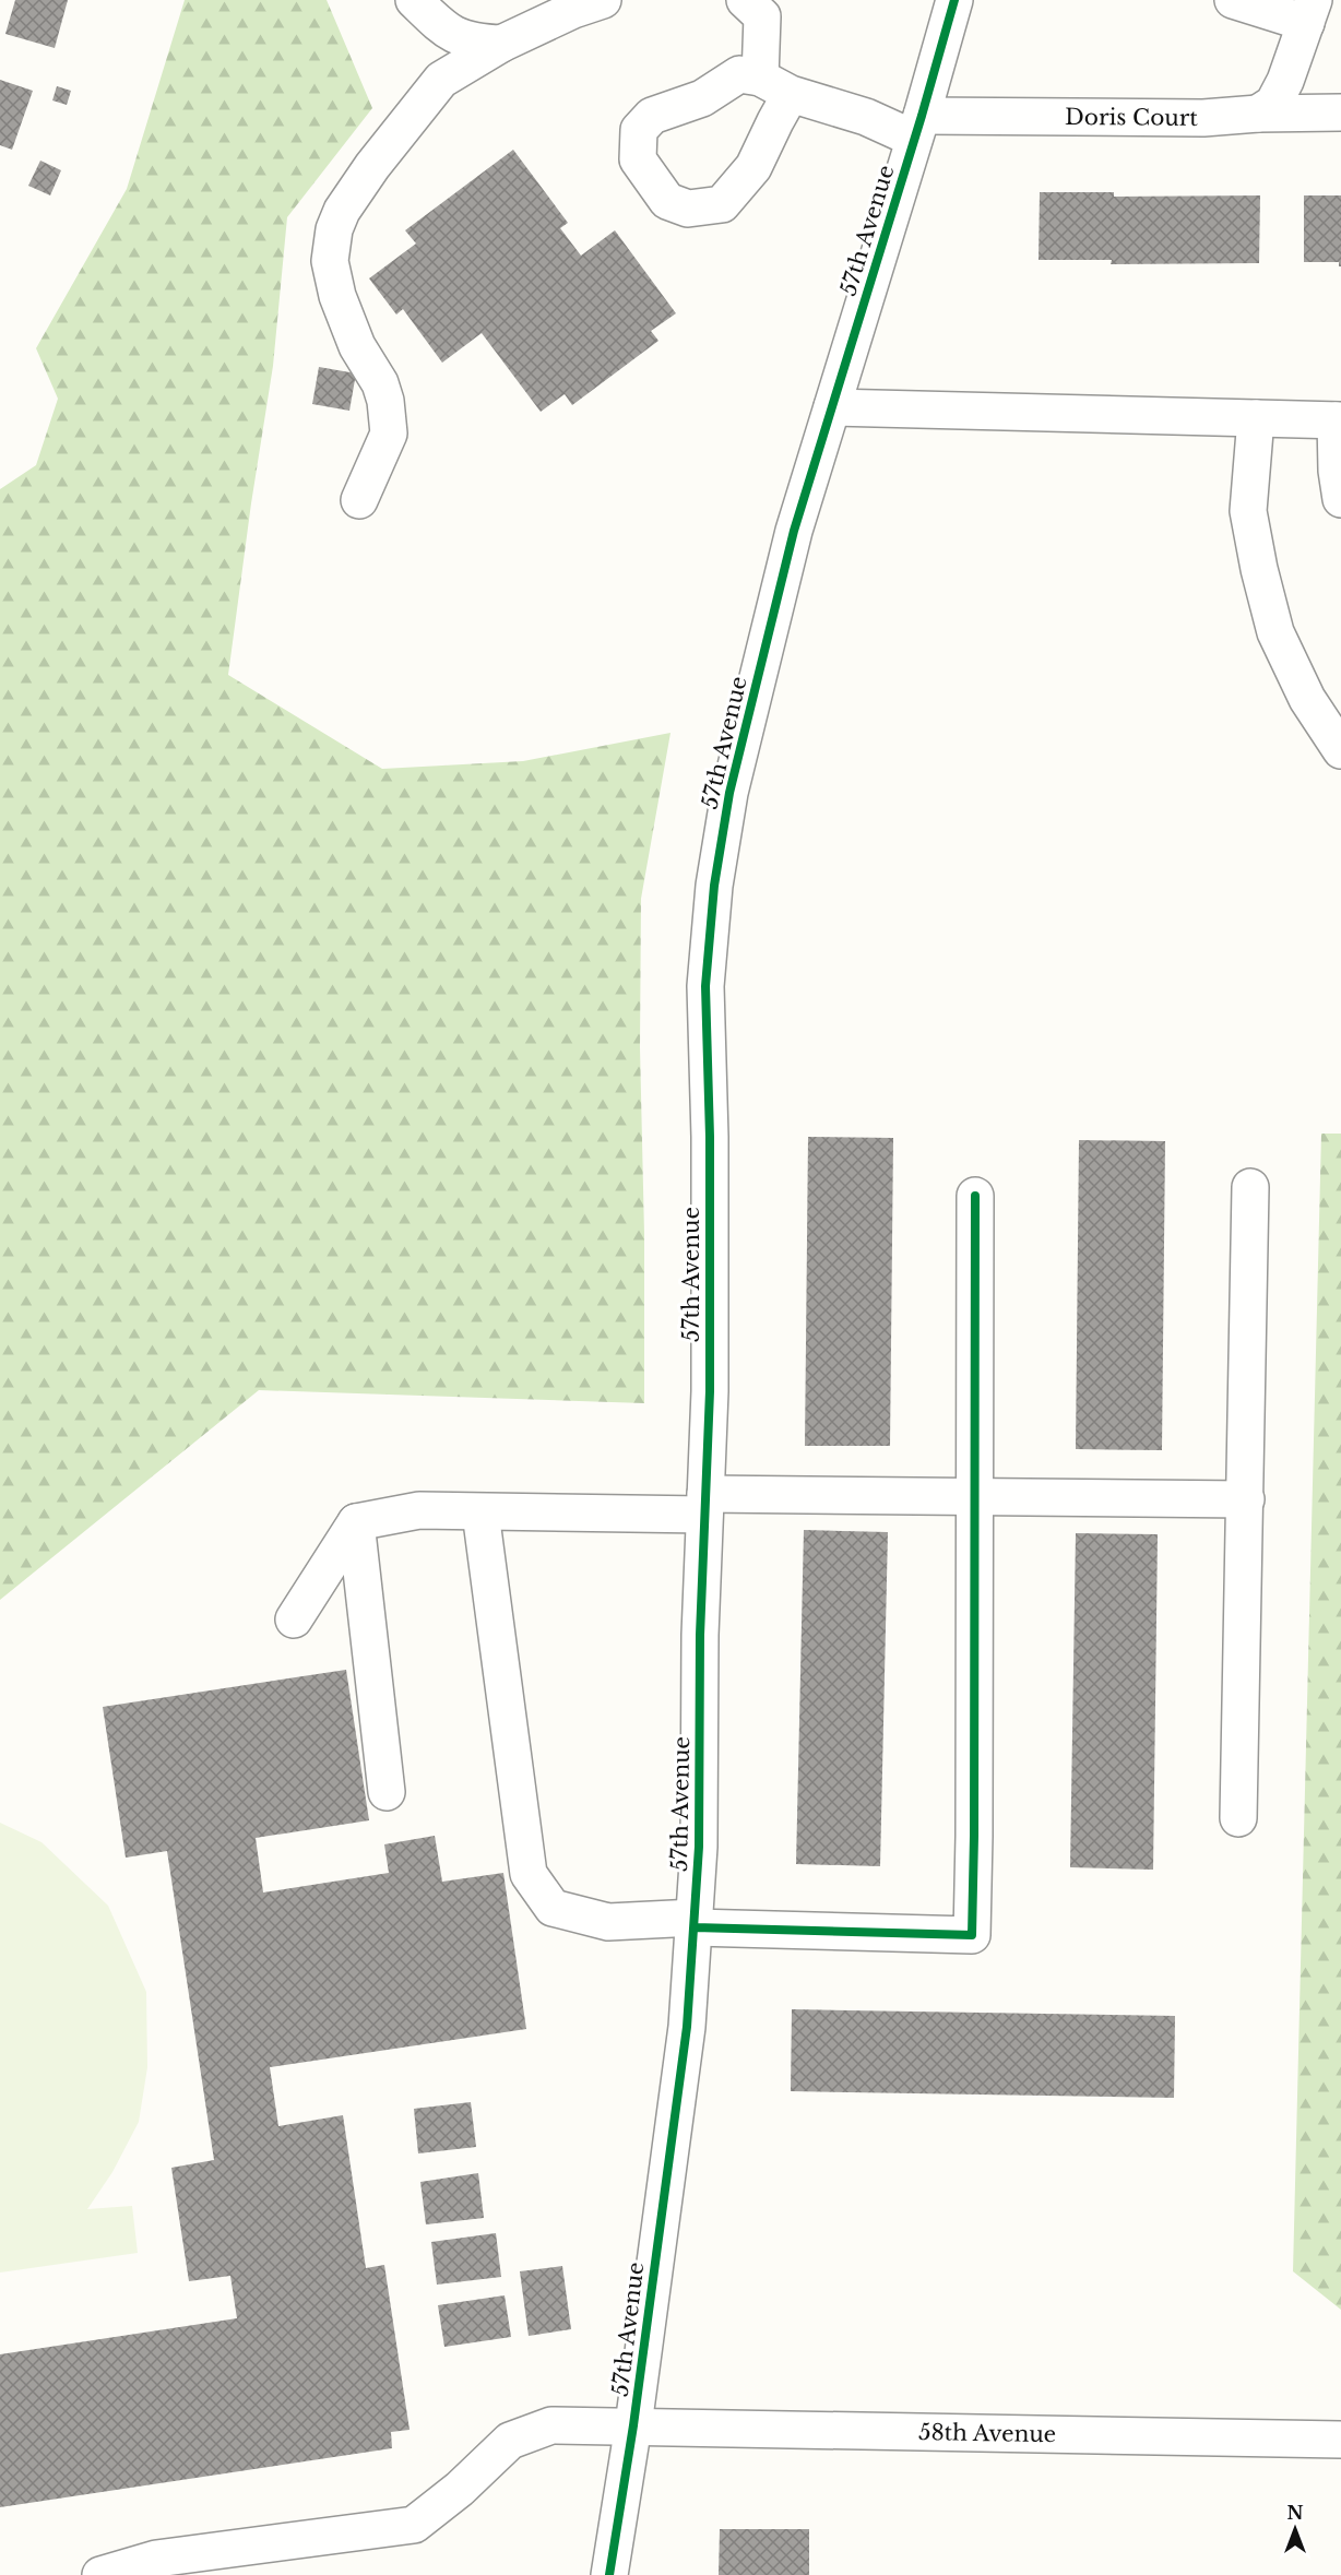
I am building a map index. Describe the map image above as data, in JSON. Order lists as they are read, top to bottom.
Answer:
{
  "streets": {
    "street": ["Doris Court", "57th Avenue", "58th Avenue"]
  },
  "crossings": [
    ["Doris Court", "57th Avenue"],
    ["57th Avenue", "58th Avenue"]
  ],
  "north": "top"
}
